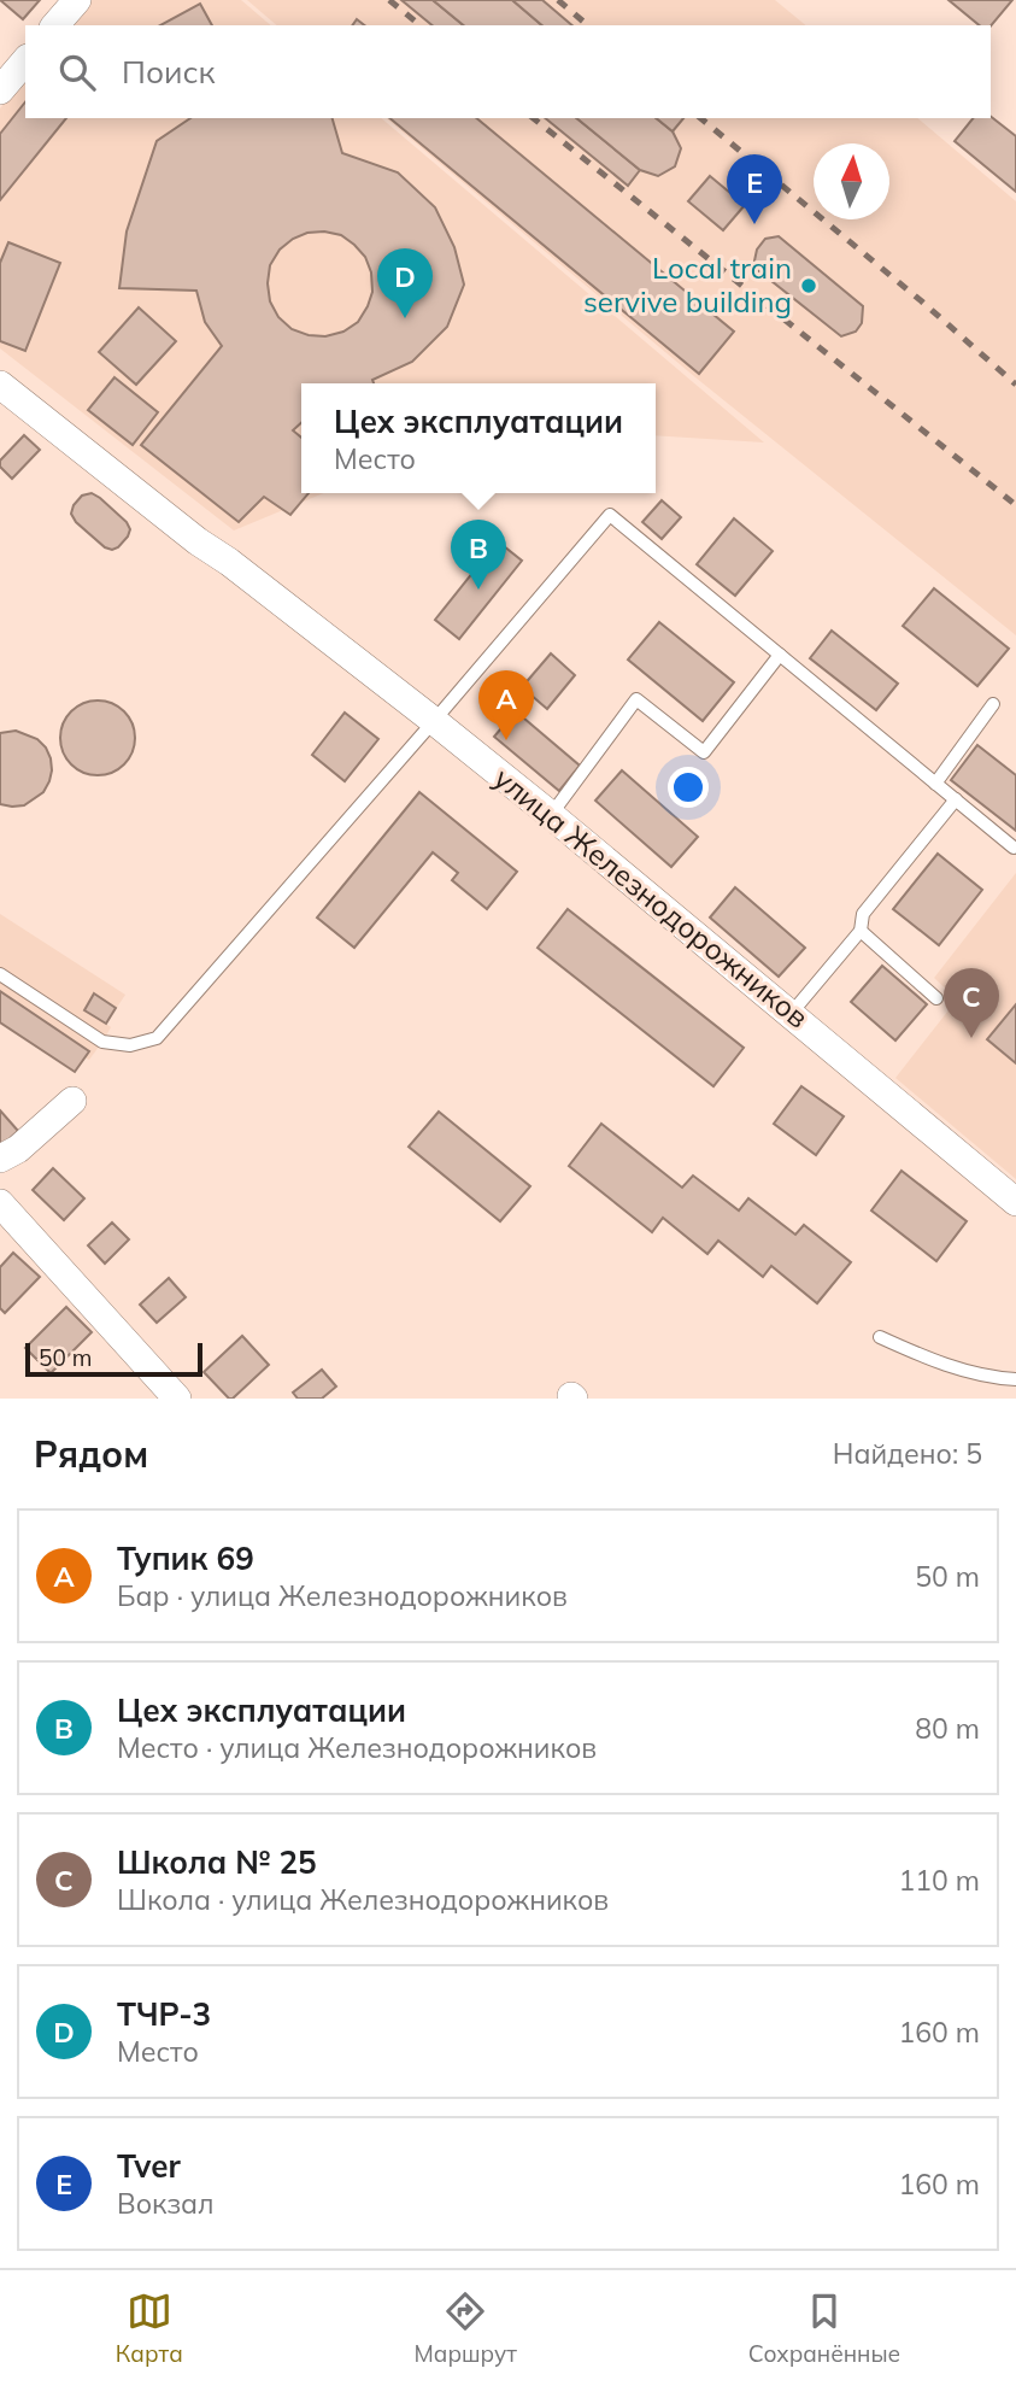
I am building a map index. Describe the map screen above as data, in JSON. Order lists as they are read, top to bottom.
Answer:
{
  "streets": {
    "street": ["улица Железнодорожников"]
  },
  "places": ["Local train servive building"],
  "scale_bar": "50 m",
  "north": "top",
  "page": {
    "search": "Поиск",
    "pins": [
      "E",
      "D",
      "B",
      "A",
      "C"
    ],
    "popup": ["Цех эксплуатации", "Место"],
    "scale": "50 m",
    "heading": ["Рядом", "Найдено: 5"],
    "list": [
      {
        "mark": "A",
        "name": "Тупик 69",
        "note": "Бар · улица Железнодорожников",
        "value": "50 m"
      },
      {
        "mark": "B",
        "name": "Цех эксплуатации",
        "note": "Место · улица Железнодорожников",
        "value": "80 m"
      },
      {
        "mark": "C",
        "name": "Школа № 25",
        "note": "Школа · улица Железнодорожников",
        "value": "110 m"
      },
      {
        "mark": "D",
        "name": "ТЧР-3",
        "note": "Место",
        "value": "160 m"
      },
      {
        "mark": "E",
        "name": "Tver",
        "note": "Вокзал",
        "value": "160 m"
      }
    ],
    "nav": ["Карта", "Маршрут", "Сохранённые"]
  }
}
